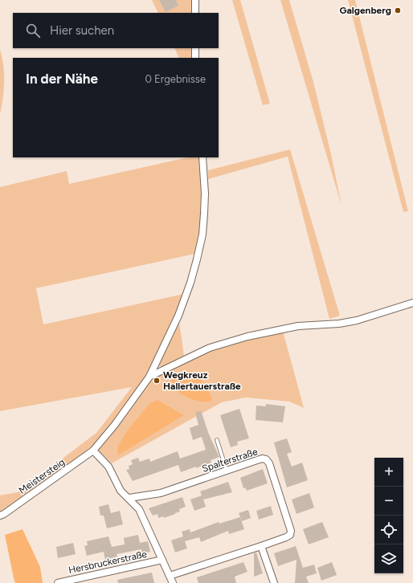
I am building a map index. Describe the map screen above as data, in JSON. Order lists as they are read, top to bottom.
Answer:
{
  "streets": {
    "street": ["Spalterstraße", "Meistersteig", "Hersbruckerstraße"]
  },
  "places": ["Galgenberg", "Wegkreuz Hallertauerstraße"],
  "page": {
    "search": "Hier suchen",
    "heading": ["In der Nähe", "0 Ergebnisse"],
    "map_buttons": ["+", "−"]
  }
}
